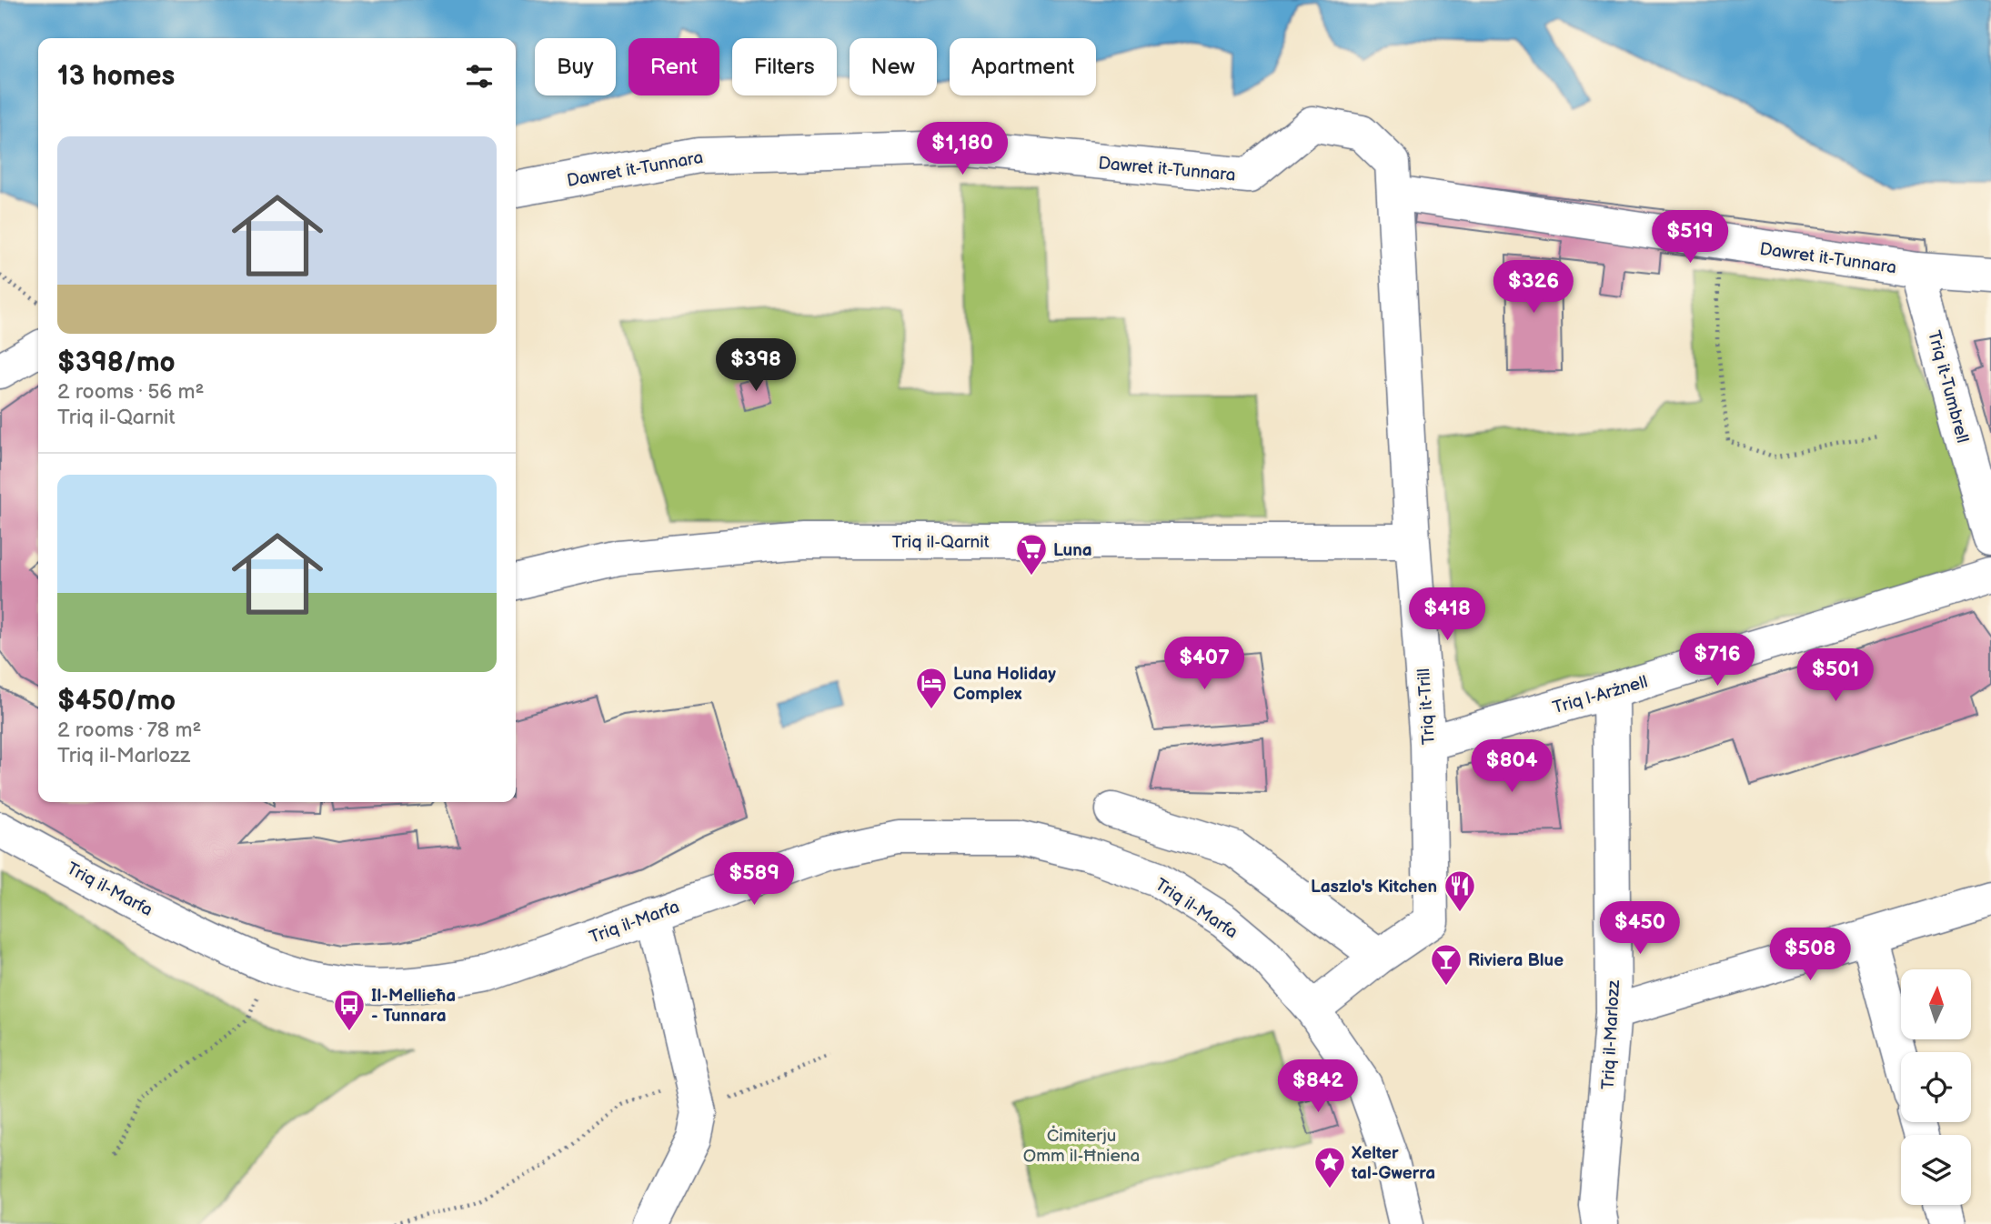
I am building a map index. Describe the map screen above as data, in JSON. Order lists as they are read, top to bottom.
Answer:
{
  "streets": {
    "street": [
      "Dawret it-Tunnara",
      "Triq it-Tumbrell",
      "Triq il-Qarnit",
      "Triq l-Arżnell",
      "Triq it-Trill",
      "Triq il-Marfa",
      "Triq il-Marlozz"
    ]
  },
  "crossings": [
    ["Dawret it-Tunnara", "Triq it-Tumbrell"],
    ["Dawret it-Tunnara", "Triq it-Trill"],
    ["Triq il-Qarnit", "Triq it-Trill"],
    ["Triq l-Arżnell", "Triq it-Trill"],
    ["Triq l-Arżnell", "Triq il-Marlozz"],
    ["Triq it-Trill", "Triq il-Marfa"]
  ],
  "parks": ["Ċimiterju Omm il-Ħniena"],
  "places": {
    "supermarket": ["Luna"],
    "hotel": ["Luna Holiday Complex"],
    "restaurant": ["Laszlo's Kitchen"],
    "bar": ["Riviera Blue"],
    "bus stop": ["Il-Mellieħa - Tunnara"],
    "place": ["Xelter tal-Gwerra"]
  },
  "north": "top",
  "page": {
    "chip": [
      "Buy",
      "Rent",
      "Filters",
      "New",
      "Apartment"
    ],
    "heading": "13 homes",
    "list": [
      {
        "name": "$398/mo",
        "note": "2 rooms · 56 m² · Triq il-Qarnit"
      },
      {
        "name": "$450/mo",
        "note": "2 rooms · 78 m² · Triq il-Marlozz"
      }
    ],
    "price": [
      "$1,180",
      "$519",
      "$326",
      "$398",
      "$418",
      "$716",
      "$407",
      "$501",
      "$804",
      "$589",
      "$450",
      "$508",
      "$842"
    ]
  }
}
